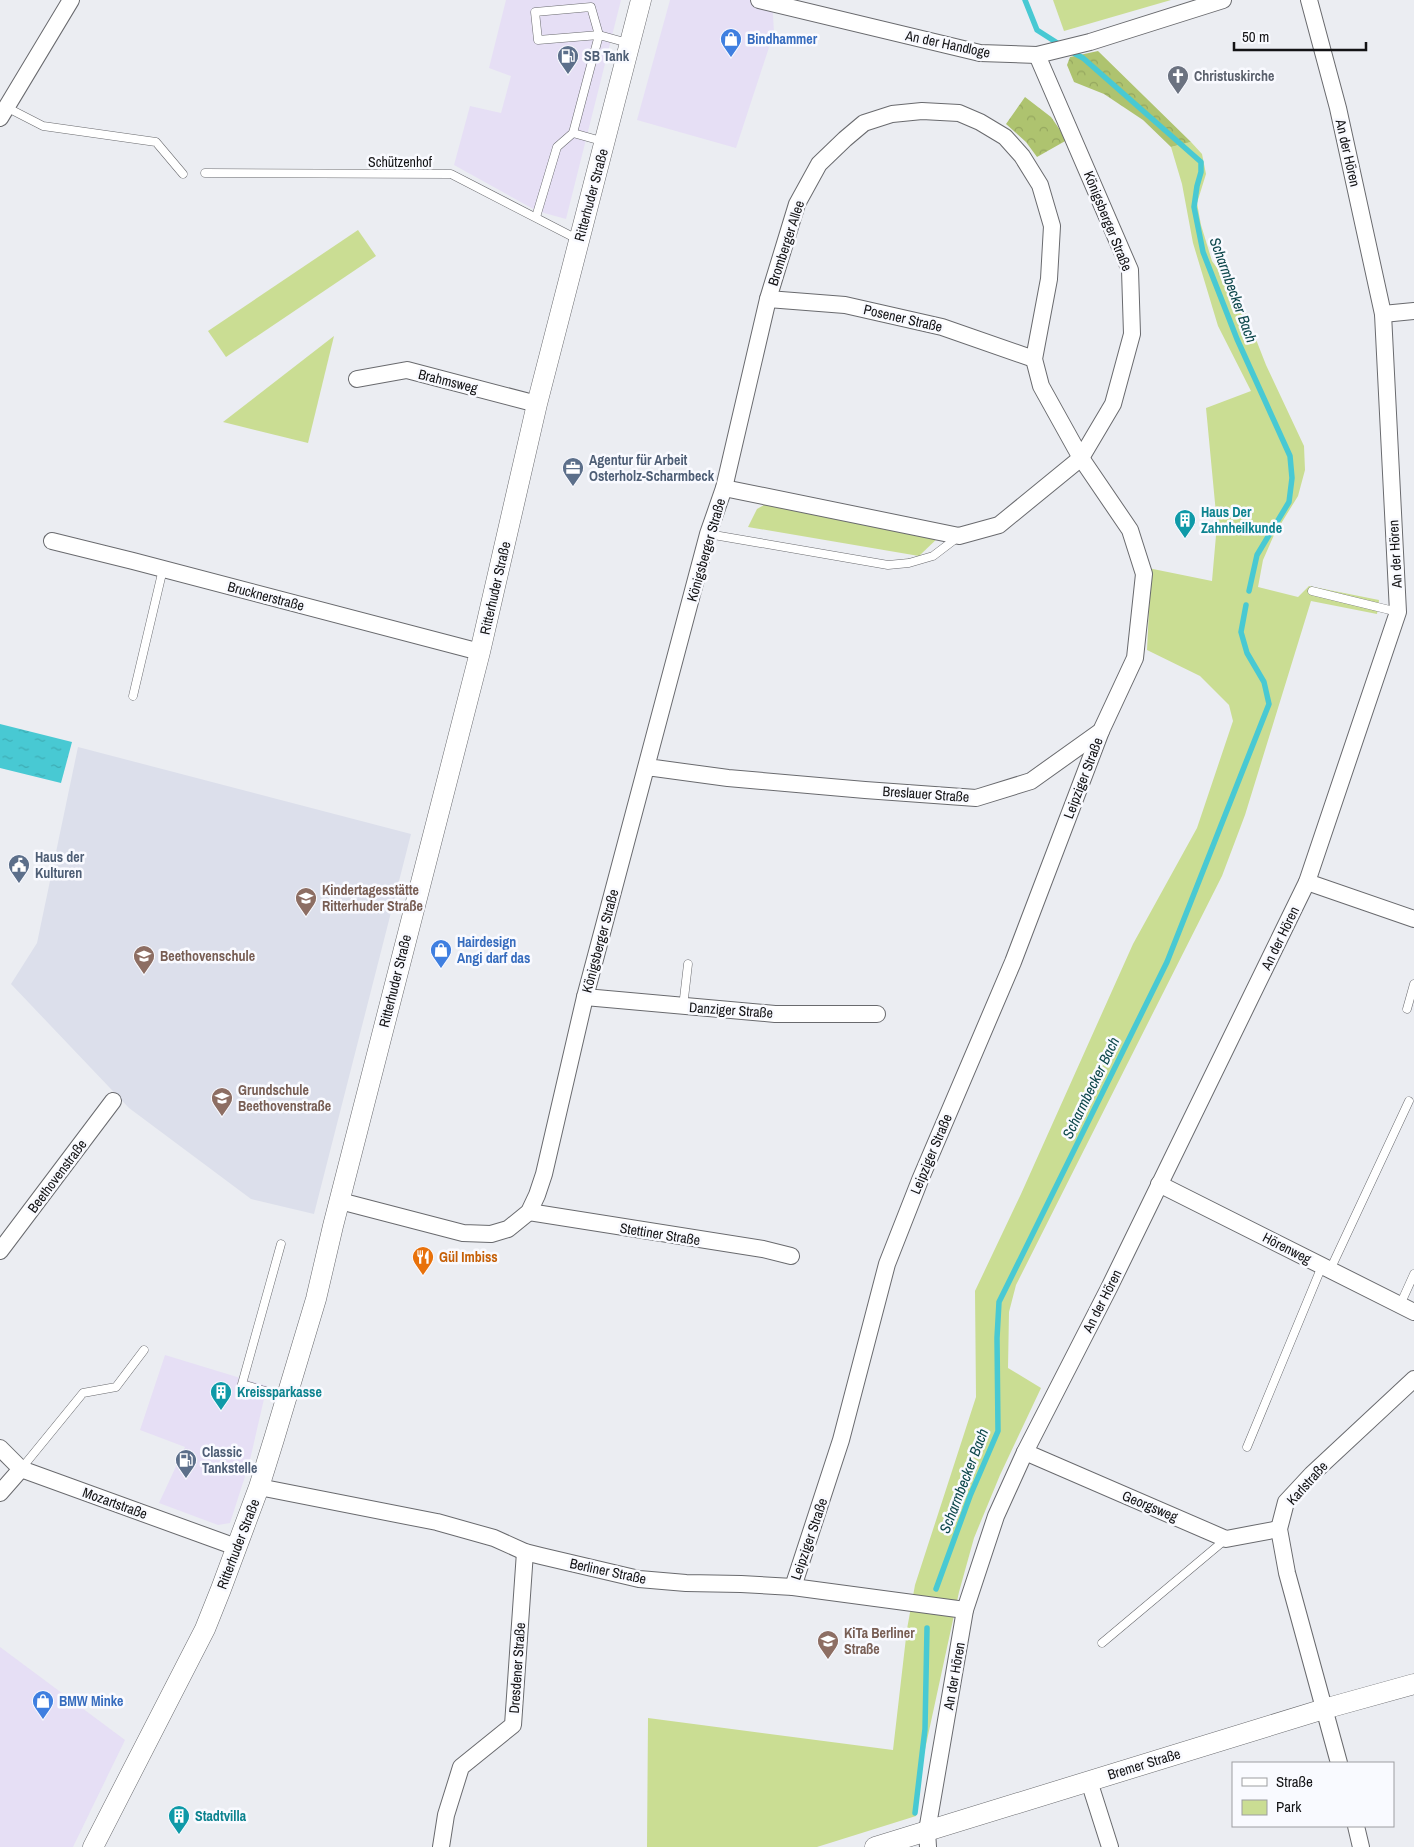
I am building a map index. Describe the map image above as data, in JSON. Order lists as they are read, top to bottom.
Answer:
{
  "streets": {
    "street": [
      "An der Handloge",
      "An der Hören",
      "Ritterhuder Straße",
      "Königsberger Straße",
      "Bromberger Allee",
      "Posener Straße",
      "Brahmsweg",
      "Brucknerstraße",
      "Leipziger Straße",
      "Breslauer Straße",
      "Danziger Straße",
      "Beethovenstraße",
      "Stettiner Straße",
      "Hörenweg",
      "Karlstraße",
      "Mozartstraße",
      "Georgsweg",
      "Berliner Straße",
      "Dresdener Straße",
      "Bremer Straße"
    ],
    "lane": ["Schützenhof"]
  },
  "crossings": [
    ["An der Handloge", "Königsberger Straße"],
    ["An der Hören", "Hörenweg"],
    ["An der Hören", "Georgsweg"],
    ["An der Hören", "Berliner Straße"],
    ["An der Hören", "Bremer Straße"],
    ["Schützenhof", "Ritterhuder Straße"],
    ["Ritterhuder Straße", "Königsberger Straße"],
    ["Ritterhuder Straße", "Brahmsweg"],
    ["Ritterhuder Straße", "Brucknerstraße"],
    ["Ritterhuder Straße", "Mozartstraße"],
    ["Ritterhuder Straße", "Berliner Straße"],
    ["Königsberger Straße", "Bromberger Allee"],
    ["Königsberger Straße", "Breslauer Straße"],
    ["Königsberger Straße", "Danziger Straße"],
    ["Königsberger Straße", "Stettiner Straße"],
    ["Bromberger Allee", "Posener Straße"],
    ["Bromberger Allee", "Breslauer Straße"],
    ["Leipziger Straße", "Breslauer Straße"],
    ["Leipziger Straße", "Berliner Straße"],
    ["Karlstraße", "Bremer Straße"],
    ["Berliner Straße", "Dresdener Straße"]
  ],
  "water": ["Scharmbecker Bach"],
  "places": {
    "shop": ["Bindhammer", "Hairdesign Angi darf das", "BMW Minke"],
    "fuel station": ["SB Tank", "Classic Tankstelle"],
    "church": ["Christuskirche"],
    "office": ["Agentur für Arbeit Osterholz-Scharmbeck"],
    "building": ["Haus Der Zahnheilkunde", "Kreissparkasse", "Stadtvilla"],
    "public building": ["Haus der Kulturen"],
    "school or university": [
      "Kindertagesstätte Ritterhuder Straße",
      "Beethovenschule",
      "Grundschule Beethovenstraße",
      "KiTa Berliner Straße"
    ],
    "restaurant": ["Gül Imbiss"]
  },
  "legend": ["Straße", "Park"],
  "scale_bar": "50 m"
}
